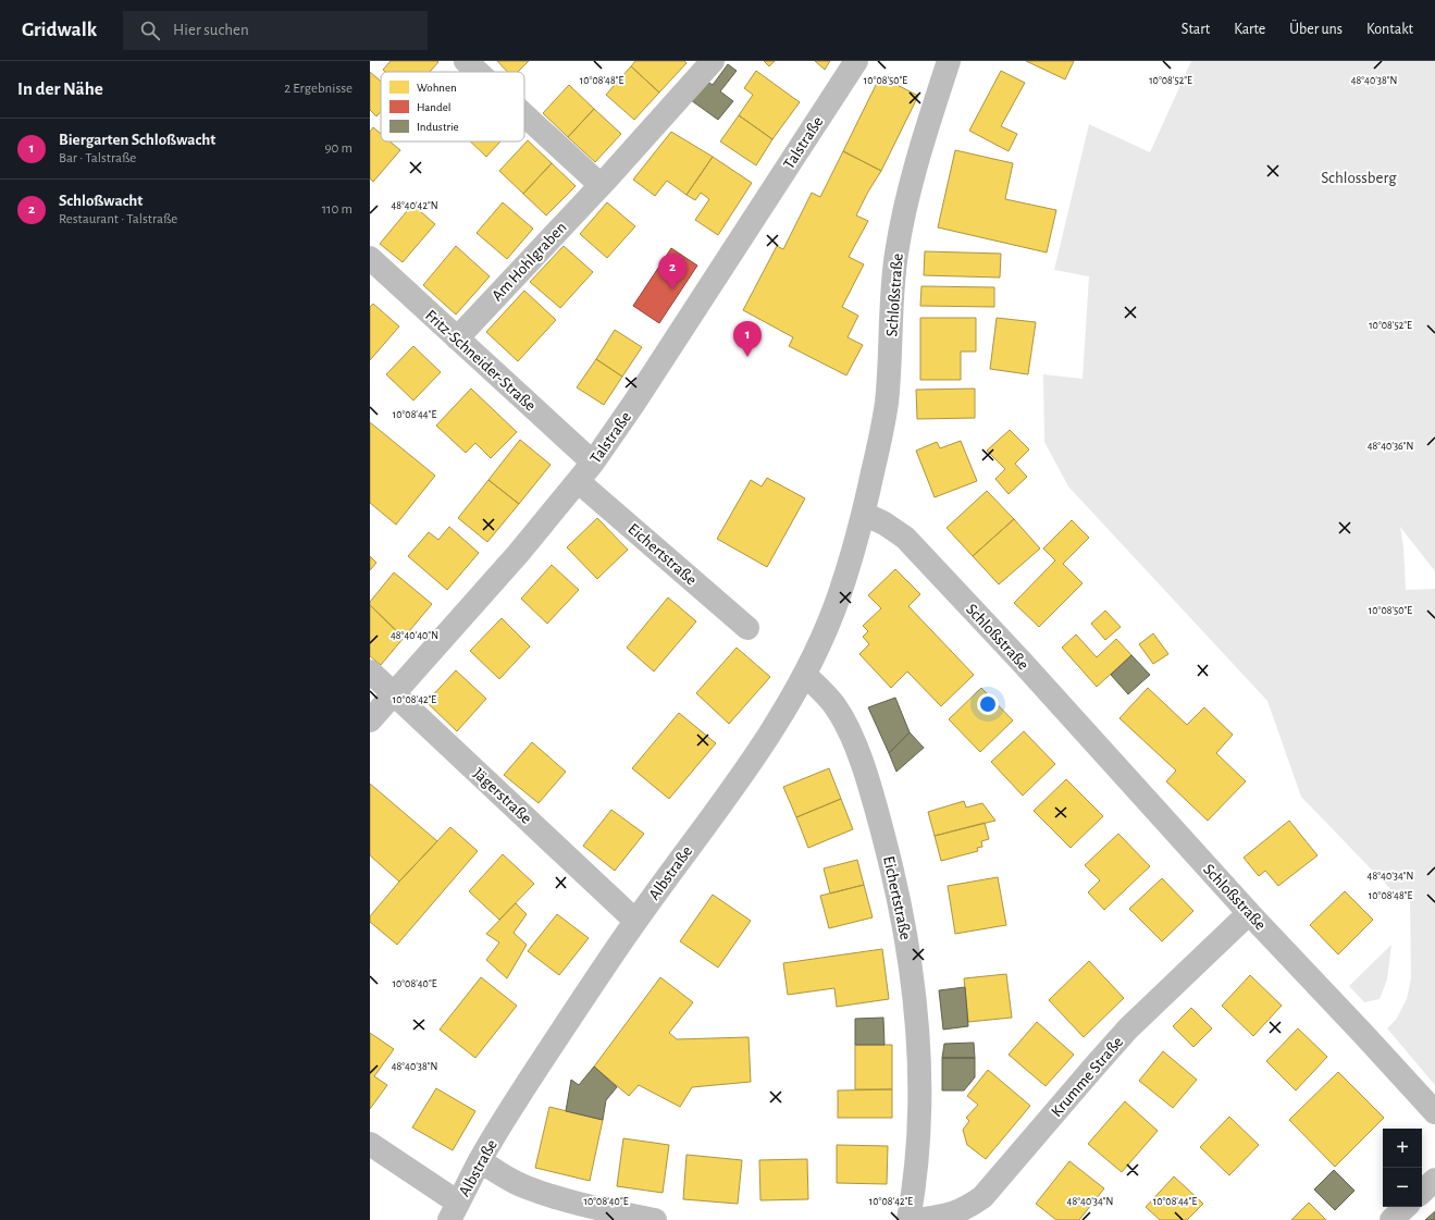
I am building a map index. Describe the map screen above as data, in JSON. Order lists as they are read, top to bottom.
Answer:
{
  "streets": {
    "street": [
      "Talstraße",
      "Am Hohlgraben",
      "Schloßstraße",
      "Fritz-Schneider-Straße",
      "Eichertstraße",
      "Jägerstraße",
      "Albstraße",
      "Krumme Straße"
    ]
  },
  "crossings": [
    ["Talstraße", "Fritz-Schneider-Straße"],
    ["Talstraße", "Eichertstraße"],
    ["Talstraße", "Jägerstraße"],
    ["Am Hohlgraben", "Fritz-Schneider-Straße"],
    ["Schloßstraße", "Albstraße"],
    ["Schloßstraße", "Krumme Straße"],
    ["Eichertstraße", "Albstraße"],
    ["Jägerstraße", "Albstraße"]
  ],
  "parks": ["Schlossberg"],
  "legend": ["Wohnen", "Handel", "Industrie"],
  "page": {
    "header": "Gridwalk",
    "search": "Hier suchen",
    "nav": [
      "Start",
      "Karte",
      "Über uns",
      "Kontakt"
    ],
    "heading": ["In der Nähe", "2 Ergebnisse"],
    "list": [
      {
        "mark": "1",
        "name": "Biergarten Schloßwacht",
        "note": "Bar · Talstraße",
        "value": "90 m"
      },
      {
        "mark": "2",
        "name": "Schloßwacht",
        "note": "Restaurant · Talstraße",
        "value": "110 m"
      }
    ],
    "pins": ["2", "1"],
    "map_buttons": ["+", "−"]
  },
  "coordinates": [
    "10°08'48\"E",
    "10°08'50\"E",
    "10°08'52\"E",
    "48°40'38\"N",
    "48°40'42\"N",
    "10°08'44\"E",
    "48°40'36\"N",
    "48°40'40\"N",
    "10°08'42\"E",
    "48°40'34\"N",
    "10°08'40\"E"
  ]
}
